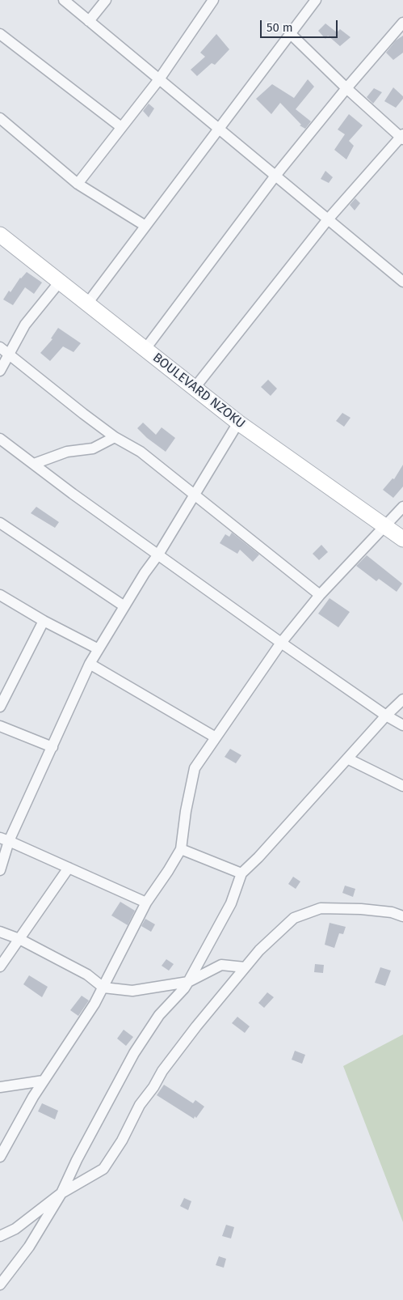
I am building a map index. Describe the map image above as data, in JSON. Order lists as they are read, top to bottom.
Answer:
{
  "streets": {
    "street": ["BOULEVARD NZOKU"]
  },
  "scale_bar": "50 m"
}
